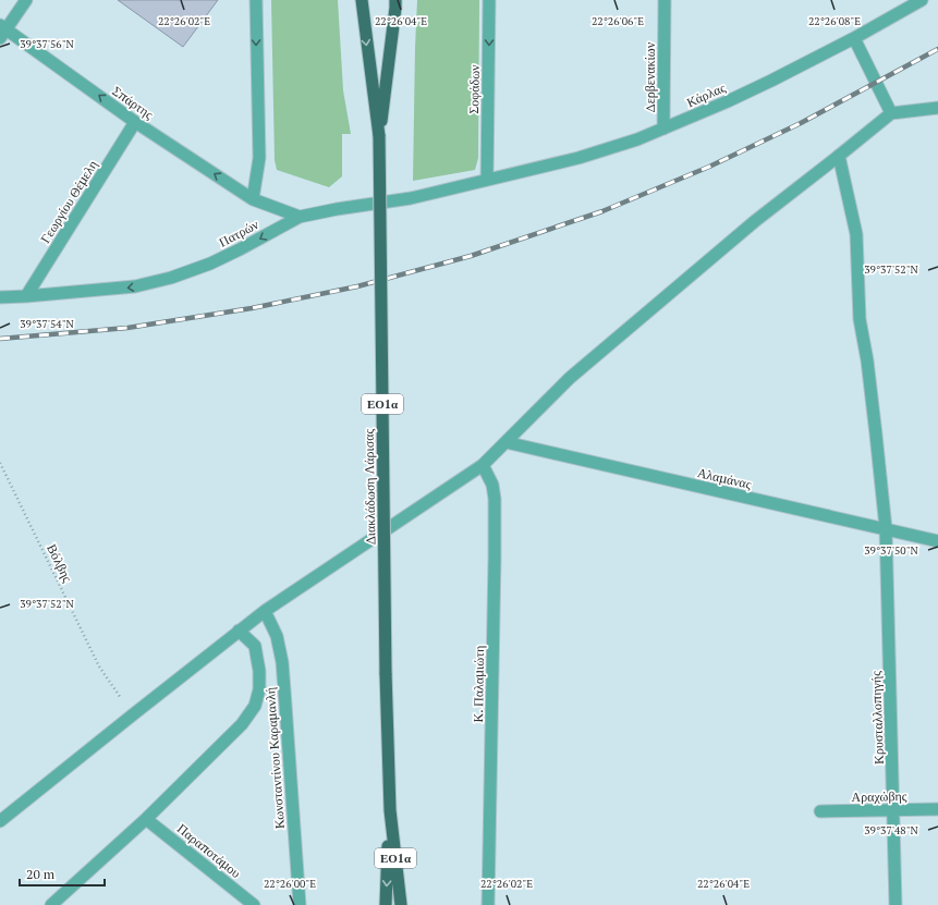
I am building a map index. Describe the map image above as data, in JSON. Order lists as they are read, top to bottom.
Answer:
{
  "streets": {
    "main road": ["ΕΟ1α", "Διακλάδωση Λάρισας"],
    "street": [
      "Δερβενακίων",
      "Σοφάδων",
      "Κάρλας",
      "Σπάρτης",
      "Γεωργίου Θέμελη",
      "Πατρών",
      "Αλαμάνας",
      "Κ. Παλαμιώτη",
      "Κρυσταλλοπηγής",
      "Κωνσταντίνου Καραμανλή",
      "Αραχώβης",
      "Παραποτάμου"
    ],
    "path": ["Βόλβης"]
  },
  "crossings": [
    ["Δερβενακίων", "Κάρλας"],
    ["Σοφάδων", "Κάρλας"],
    ["Σοφάδων", "Πατρών"],
    ["Κάρλας", "Πατρών"],
    ["Σπάρτης", "Γεωργίου Θέμελη"],
    ["Σπάρτης", "Πατρών"],
    ["Γεωργίου Θέμελη", "Πατρών"],
    ["ΕΟ1α", "Διακλάδωση Λάρισας"],
    ["Αλαμάνας", "Κρυσταλλοπηγής"],
    ["Κρυσταλλοπηγής", "Αραχώβης"]
  ],
  "one_way": ["Σοφάδων", "Σπάρτης", "Πατρών"],
  "scale_bar": "20 m",
  "coordinates": [
    "22°26'02\"E",
    "22°26'04\"E",
    "22°26'06\"E",
    "22°26'08\"E",
    "39°37'56\"N",
    "39°37'52\"N",
    "39°37'54\"N",
    "39°37'50\"N",
    "39°37'48\"N",
    "22°26'00\"E"
  ]
}
